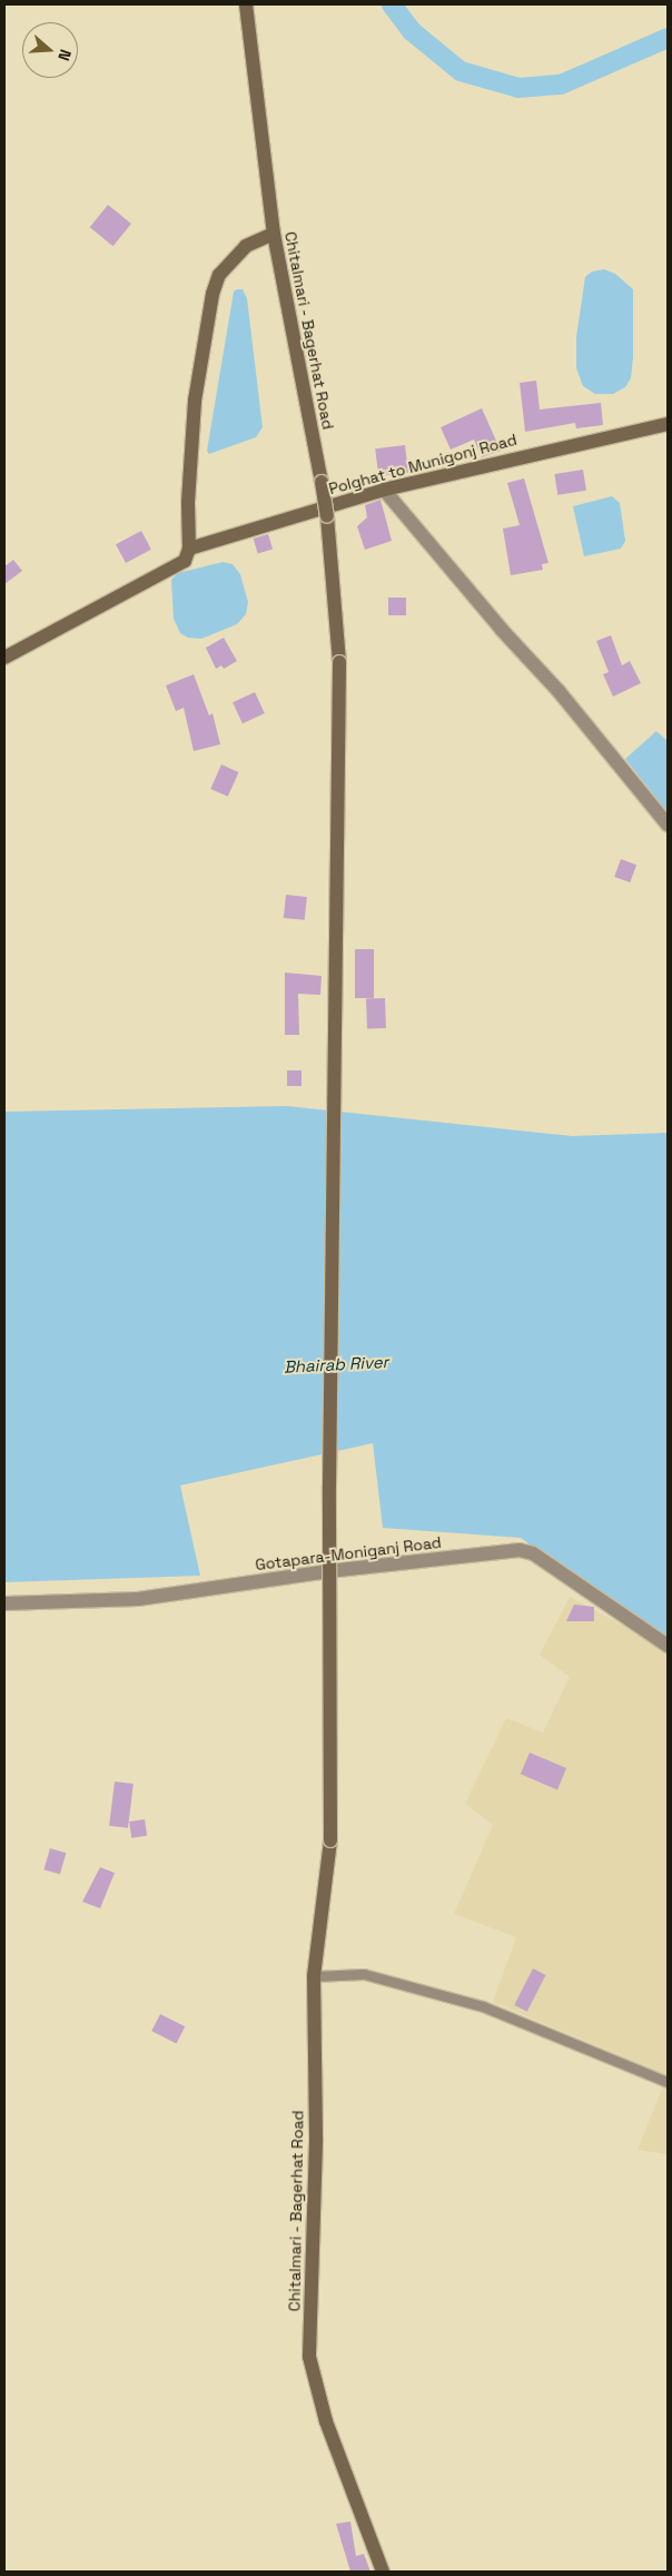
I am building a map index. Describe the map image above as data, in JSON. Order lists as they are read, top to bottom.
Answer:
{
  "streets": {
    "main road": ["Chitalmari - Bagerhat Road", "Polghat to Munigonj Road"],
    "street": ["Gotapara-Moniganj Road"]
  },
  "water": ["Bhairab River"],
  "north": "right"
}
